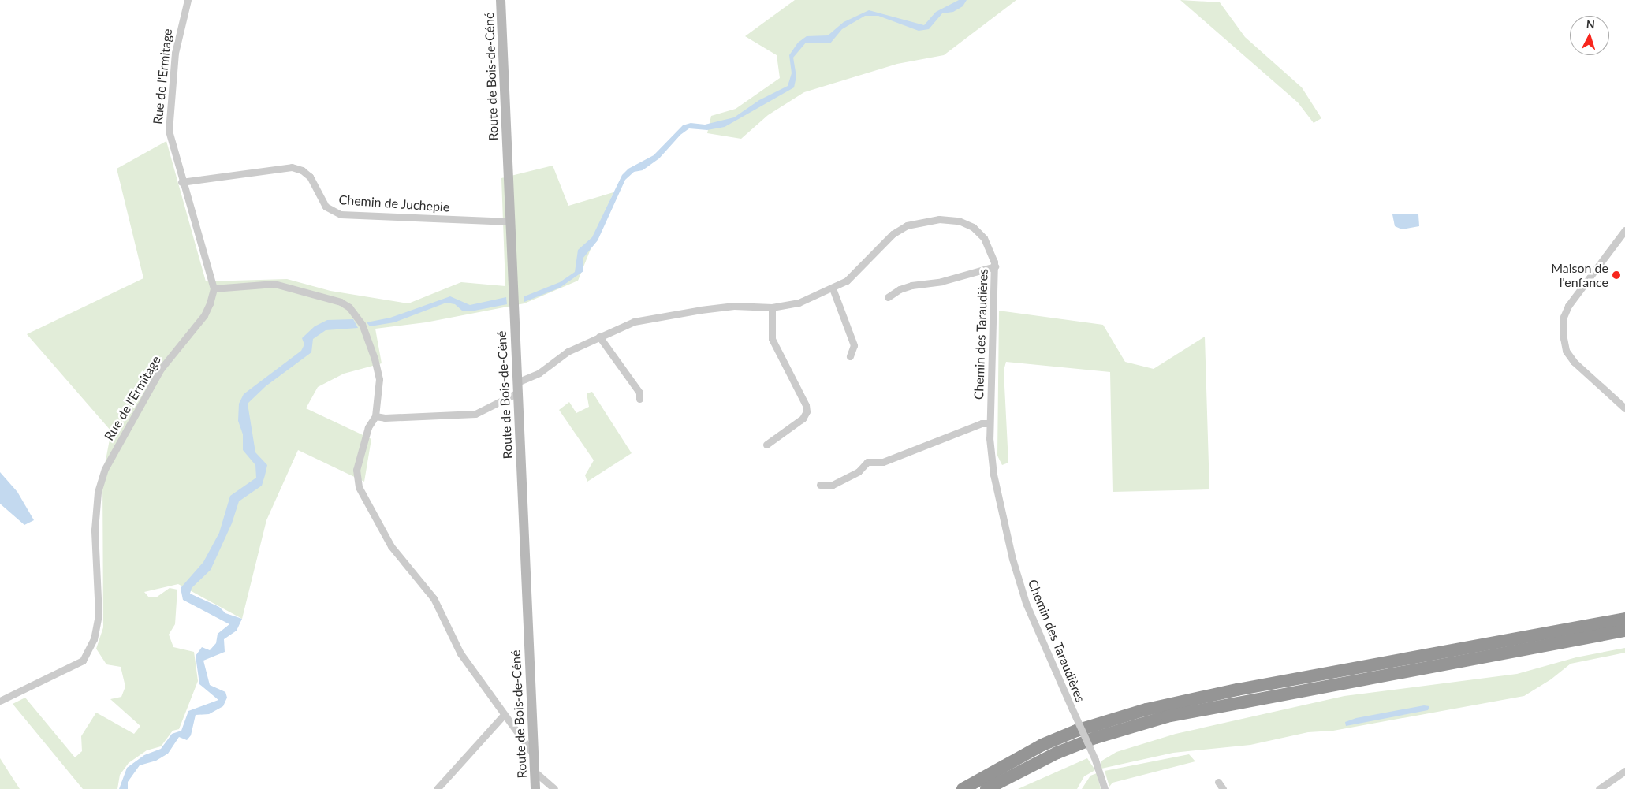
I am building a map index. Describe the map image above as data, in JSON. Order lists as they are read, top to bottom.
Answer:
{
  "streets": {
    "street": [
      "Rue de l'Ermitage",
      "Route de Bois-de-Céné",
      "Chemin de Juchepie",
      "Chemin des Taraudières"
    ]
  },
  "crossings": [
    ["Rue de l'Ermitage", "Chemin de Juchepie"],
    ["Route de Bois-de-Céné", "Chemin de Juchepie"],
    ["Route de Bois-de-Céné", "Chemin des Taraudières"]
  ],
  "places": ["Maison de l'enfance"],
  "north": "top"
}
